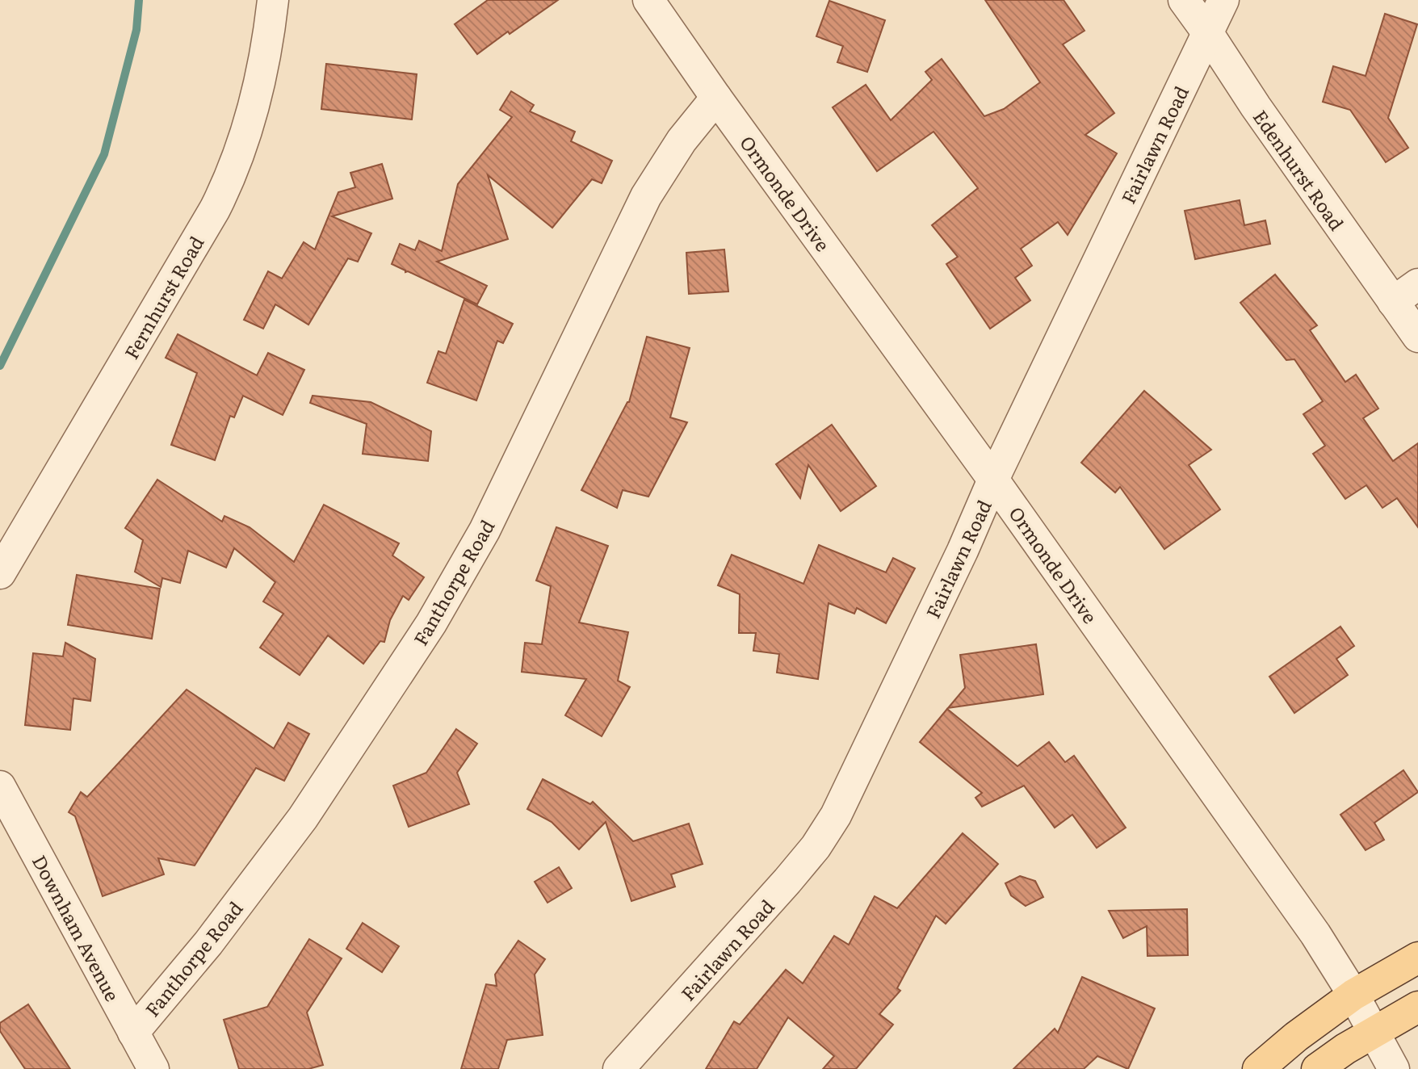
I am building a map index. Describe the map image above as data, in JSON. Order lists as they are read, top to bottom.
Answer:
{
  "streets": {
    "street": [
      "Fairlawn Road",
      "Edenhurst Road",
      "Ormonde Drive",
      "Fernhurst Road",
      "Fanthorpe Road",
      "Downham Avenue"
    ]
  },
  "crossings": [
    ["Fairlawn Road", "Edenhurst Road"],
    ["Fairlawn Road", "Ormonde Drive"],
    ["Ormonde Drive", "Fanthorpe Road"],
    ["Fanthorpe Road", "Downham Avenue"]
  ]
}
